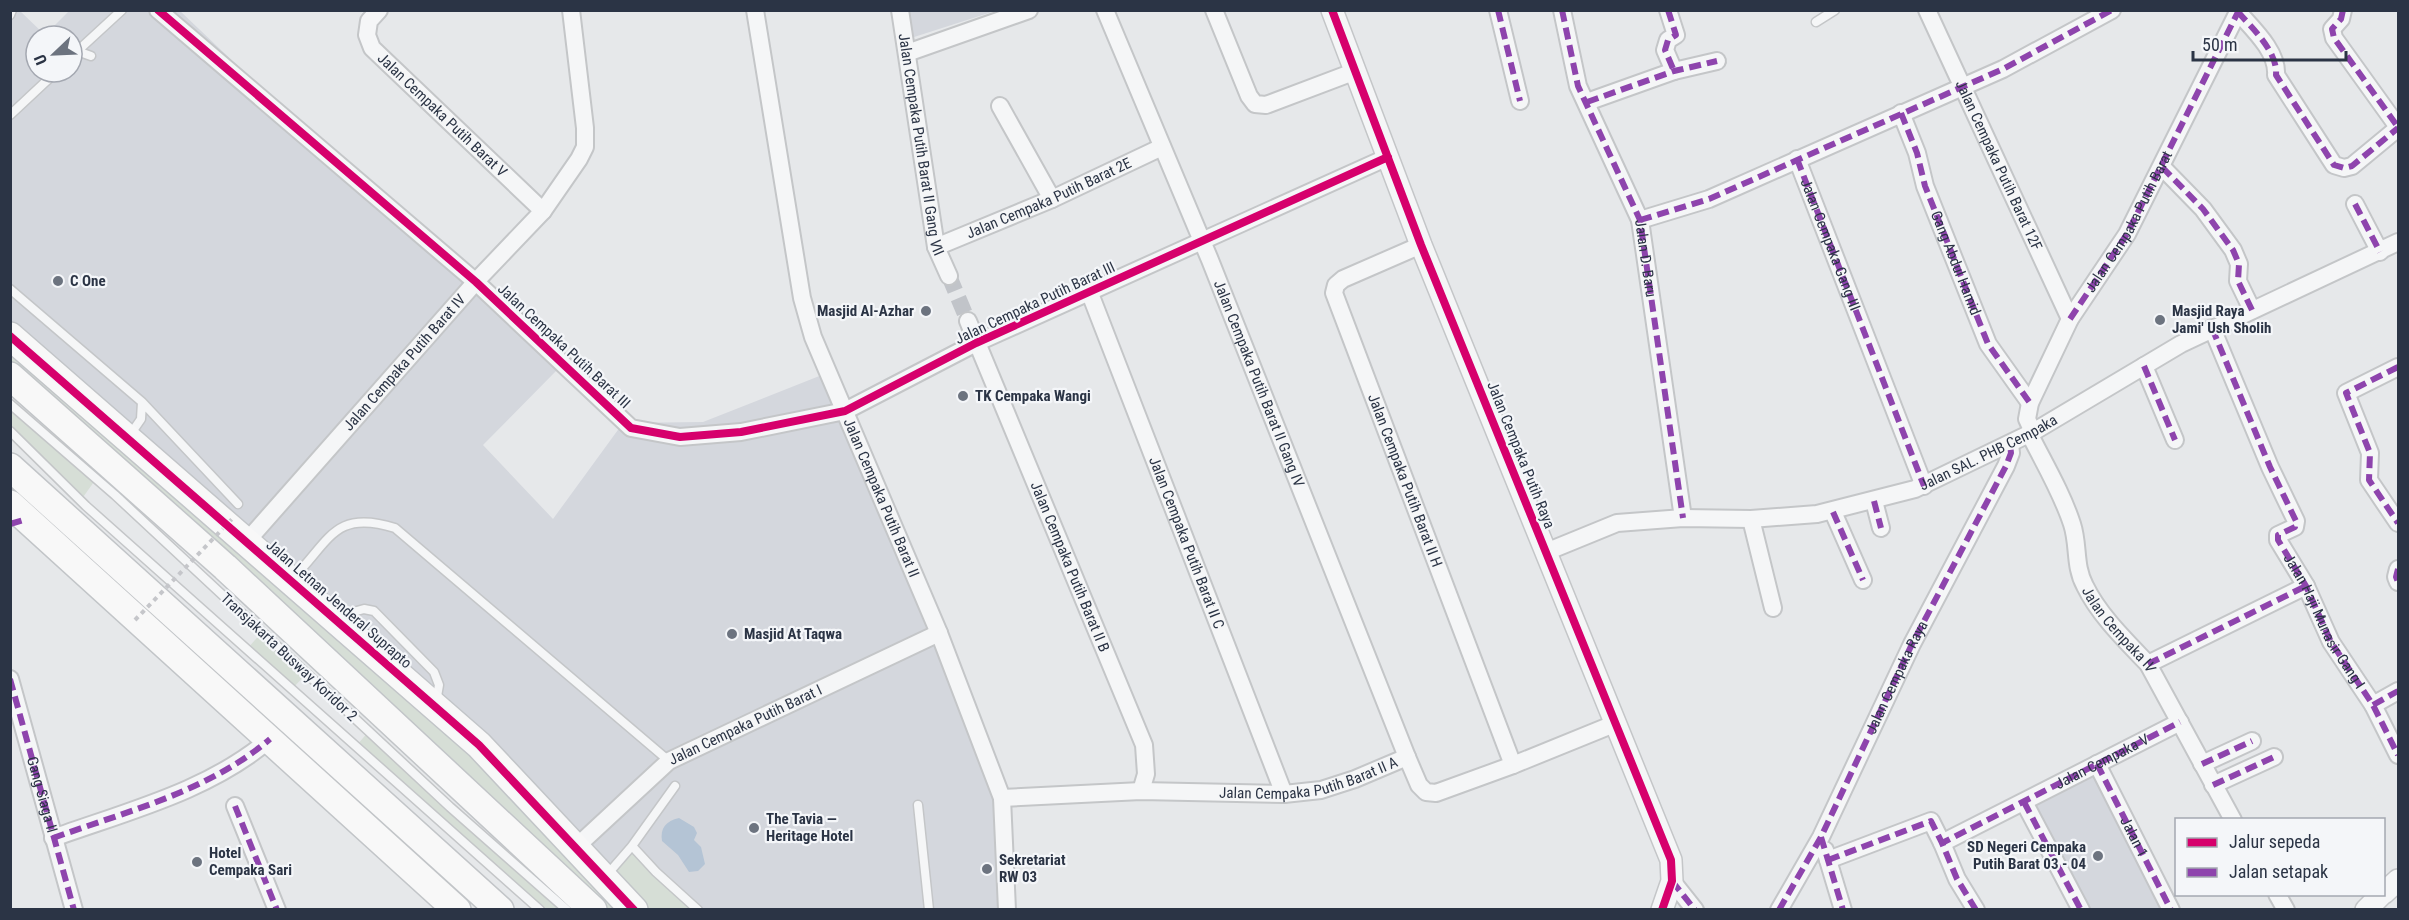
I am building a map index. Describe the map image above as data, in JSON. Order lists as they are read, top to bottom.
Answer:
{
  "streets": {
    "main road": ["Jalan Letnan Jenderal Suprapto"],
    "street": [
      "Jalan Cempaka Putih Barat V",
      "Jalan Cempaka Putih Barat II Gang VII",
      "Jalan Cempaka Putih Barat 12F",
      "Jalan Cempaka Putih Barat 2E",
      "Jalan Cempaka Putih Barat",
      "Jalan Cempaka Gang III",
      "Jalan D. Baru",
      "Gang Abdul Hamid",
      "Jalan Cempaka Putih Barat III",
      "Jalan Cempaka Putih Barat IV",
      "Jalan Cempaka Putih Barat II Gang IV",
      "Jalan SAL. PHB Cempaka",
      "Jalan Cempaka Putih Raya",
      "Jalan Cempaka Putih Barat II H",
      "Jalan Cempaka Putih Barat II",
      "Jalan Cempaka Putih Barat II C",
      "Jalan Cempaka Putih Barat II B",
      "Jalan Haji Munasir Gang I",
      "Jalan Cempaka IV",
      "Jalan Cempaka Raya",
      "Jalan Cempaka Putih Barat I",
      "Jalan Cempaka V",
      "Jalan Cempaka Putih Barat II A",
      "Gang Siaga II",
      "Jalan 1"
    ],
    "lane": ["Transjakarta Busway Koridor 2"]
  },
  "crossings": [
    ["Jalan Cempaka Putih Barat V", "Jalan Cempaka Putih Barat IV"],
    ["Jalan Cempaka Putih Barat II Gang VII", "Jalan Cempaka Putih Barat 2E"],
    ["Jalan Cempaka Putih Barat 12F", "Jalan Cempaka Putih Barat"],
    ["Jalan Cempaka Putih Barat 2E", "Jalan Cempaka Putih Barat II Gang IV"],
    ["Jalan Cempaka Putih Barat", "Gang Abdul Hamid"],
    ["Jalan Cempaka Gang III", "Jalan D. Baru"],
    ["Jalan Cempaka Gang III", "Jalan SAL. PHB Cempaka"],
    ["Jalan D. Baru", "Jalan SAL. PHB Cempaka"],
    ["Jalan Cempaka Putih Barat III", "Jalan Cempaka Putih Barat IV"],
    ["Jalan Cempaka Putih Barat III", "Jalan Cempaka Putih Barat II Gang IV"],
    ["Jalan Cempaka Putih Barat III", "Jalan Cempaka Putih Raya"],
    ["Jalan Cempaka Putih Barat III", "Jalan Cempaka Putih Barat II"],
    ["Jalan Cempaka Putih Barat III", "Jalan Cempaka Putih Barat II C"],
    ["Jalan Cempaka Putih Barat III", "Jalan Cempaka Putih Barat II B"],
    ["Jalan Cempaka Putih Barat IV", "Jalan Letnan Jenderal Suprapto"],
    ["Jalan Cempaka Putih Barat II Gang IV", "Jalan Cempaka Putih Barat II A"],
    ["Jalan SAL. PHB Cempaka", "Jalan Cempaka Putih Raya"],
    ["Jalan SAL. PHB Cempaka", "Jalan Haji Munasir Gang I"],
    ["Jalan SAL. PHB Cempaka", "Jalan Cempaka IV"],
    ["Jalan SAL. PHB Cempaka", "Jalan Cempaka Raya"],
    ["Jalan Cempaka Putih Raya", "Jalan Cempaka Putih Barat II H"],
    ["Jalan Cempaka Putih Raya", "Jalan Cempaka Putih Barat II A"],
    ["Jalan Cempaka Putih Barat II H", "Jalan Cempaka Putih Barat II A"],
    ["Jalan Cempaka Putih Barat II", "Jalan Cempaka Putih Barat I"],
    ["Jalan Cempaka Putih Barat II", "Jalan Cempaka Putih Barat II A"],
    ["Jalan Cempaka Putih Barat II C", "Jalan Cempaka Putih Barat II A"],
    ["Jalan Cempaka Putih Barat II B", "Jalan Cempaka Putih Barat II A"],
    ["Jalan Letnan Jenderal Suprapto", "Jalan Cempaka Putih Barat I"],
    ["Jalan Cempaka IV", "Jalan Cempaka V"],
    ["Jalan Cempaka V", "Jalan 1"]
  ],
  "places": [
    "C One",
    "Masjid Al-Azhar",
    "Masjid Raya Jami' Ush Sholih",
    "TK Cempaka Wangi",
    "Masjid At Taqwa",
    "The Tavia — Heritage Hotel",
    "SD Negeri Cempaka Putih Barat 03 - 04",
    "Hotel Cempaka Sari",
    "Sekretariat RW 03"
  ],
  "legend": ["Jalur sepeda", "Jalan setapak"],
  "scale_bar": "50 m",
  "north": "bottom left"
}
